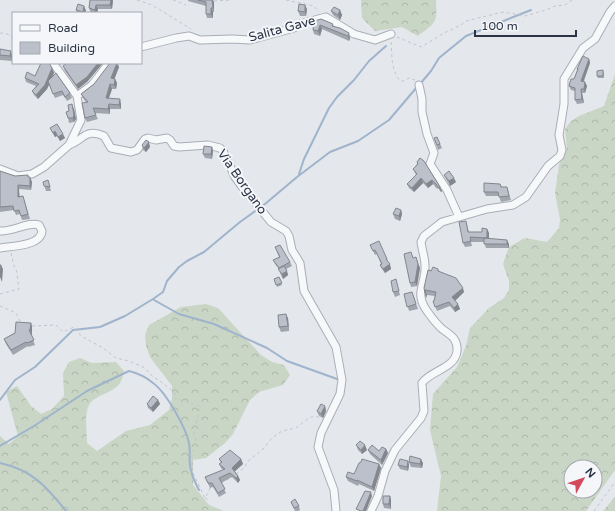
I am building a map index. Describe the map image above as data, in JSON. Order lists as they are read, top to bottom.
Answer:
{
  "streets": {
    "street": ["Salita Gave", "Via Borgano"]
  },
  "legend": ["Road", "Building"],
  "scale_bar": "100 m",
  "north": "top right"
}
